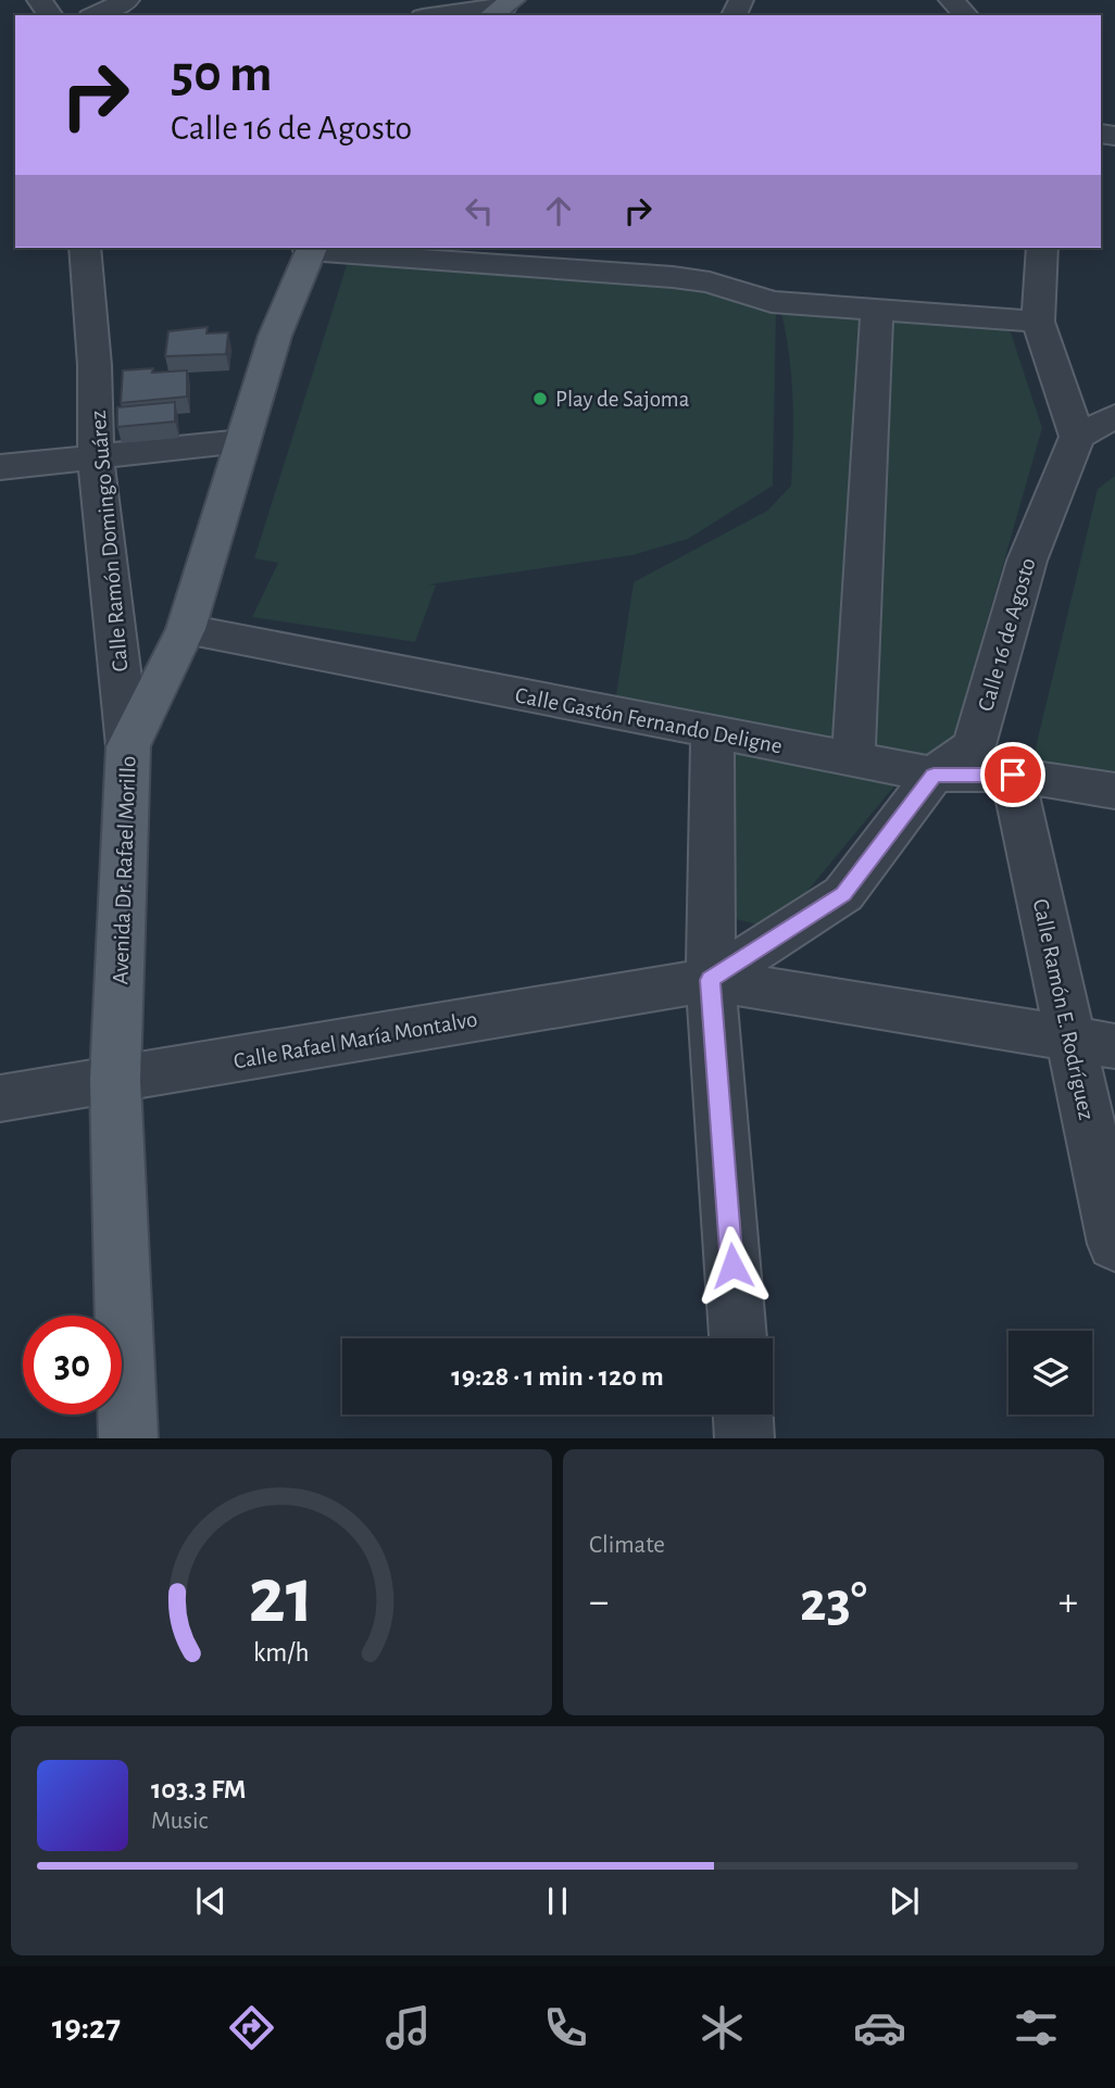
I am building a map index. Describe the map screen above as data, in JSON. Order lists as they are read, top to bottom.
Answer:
{
  "streets": {
    "main road": ["Avenida Dr. Rafael Morillo"],
    "street": [
      "Calle Ramón Domingo Suárez",
      "Calle 16 de Agosto",
      "Calle Gastón Fernando Deligne",
      "Calle Ramón E. Rodríguez",
      "Calle Rafael María Montalvo"
    ]
  },
  "crossings": [
    ["Calle Ramón Domingo Suárez", "Avenida Dr. Rafael Morillo"],
    ["Calle 16 de Agosto", "Calle Gastón Fernando Deligne"],
    ["Calle 16 de Agosto", "Calle Rafael María Montalvo"],
    ["Calle Gastón Fernando Deligne", "Avenida Dr. Rafael Morillo"],
    ["Calle Gastón Fernando Deligne", "Calle Ramón E. Rodríguez"],
    ["Avenida Dr. Rafael Morillo", "Calle Rafael María Montalvo"]
  ],
  "places": ["Play de Sajoma"],
  "page": {
    "turn": ["50 m", "Calle 16 de Agosto"],
    "limit": "30",
    "trip": "19:28 · 1 min · 120 m",
    "tile": "Climate",
    "heat": ["−", "23°", "+"],
    "song": ["103.3 FM", "Music"],
    "tabs": "19:27",
    "gauge": ["21", "km/h"]
  }
}
